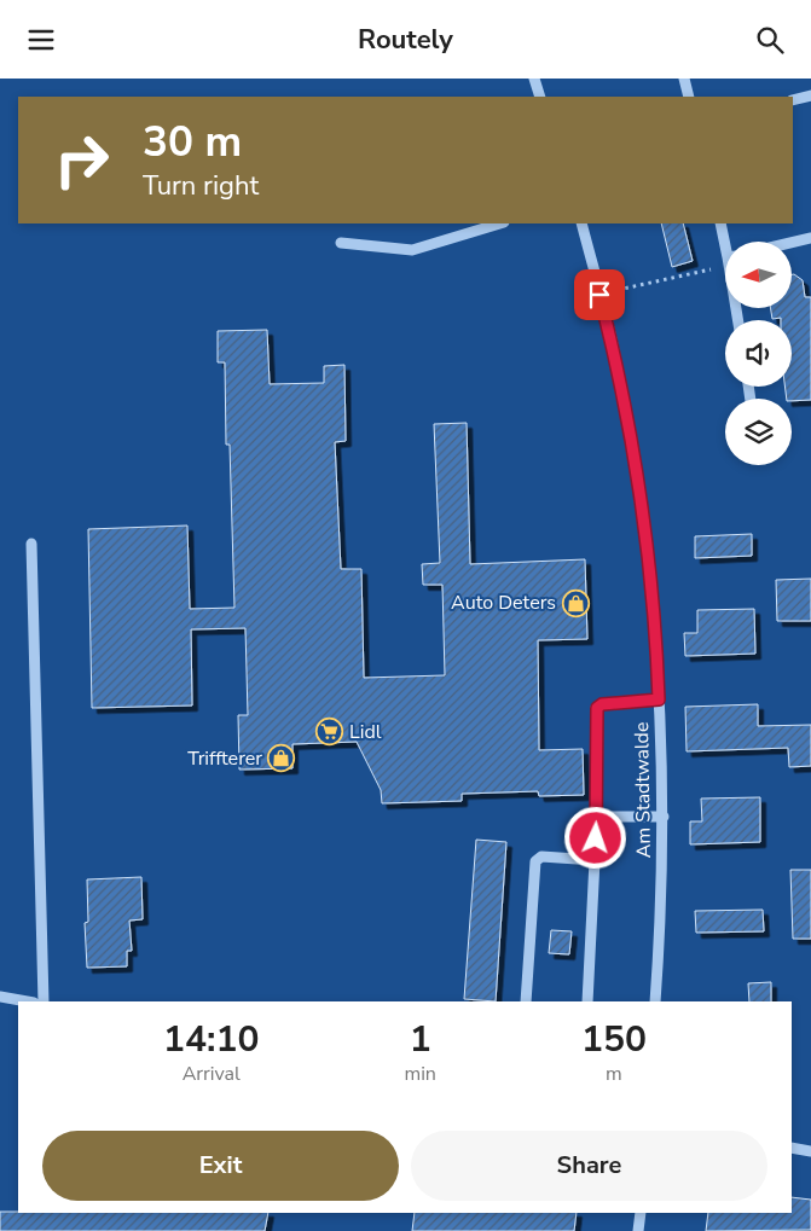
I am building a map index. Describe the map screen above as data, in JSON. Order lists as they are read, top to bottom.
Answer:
{
  "streets": {
    "street": ["Am Stadtwalde"]
  },
  "places": {
    "shop": ["Auto Deters", "Triffterer"],
    "supermarket": ["Lidl"]
  },
  "north": "left",
  "page": {
    "header": "Routely",
    "turn": ["30 m", "Turn right"],
    "eta": [
      "14:10",
      "Arrival",
      "1",
      "min",
      "150",
      "m"
    ],
    "buttons": ["Exit", "Share"]
  }
}
